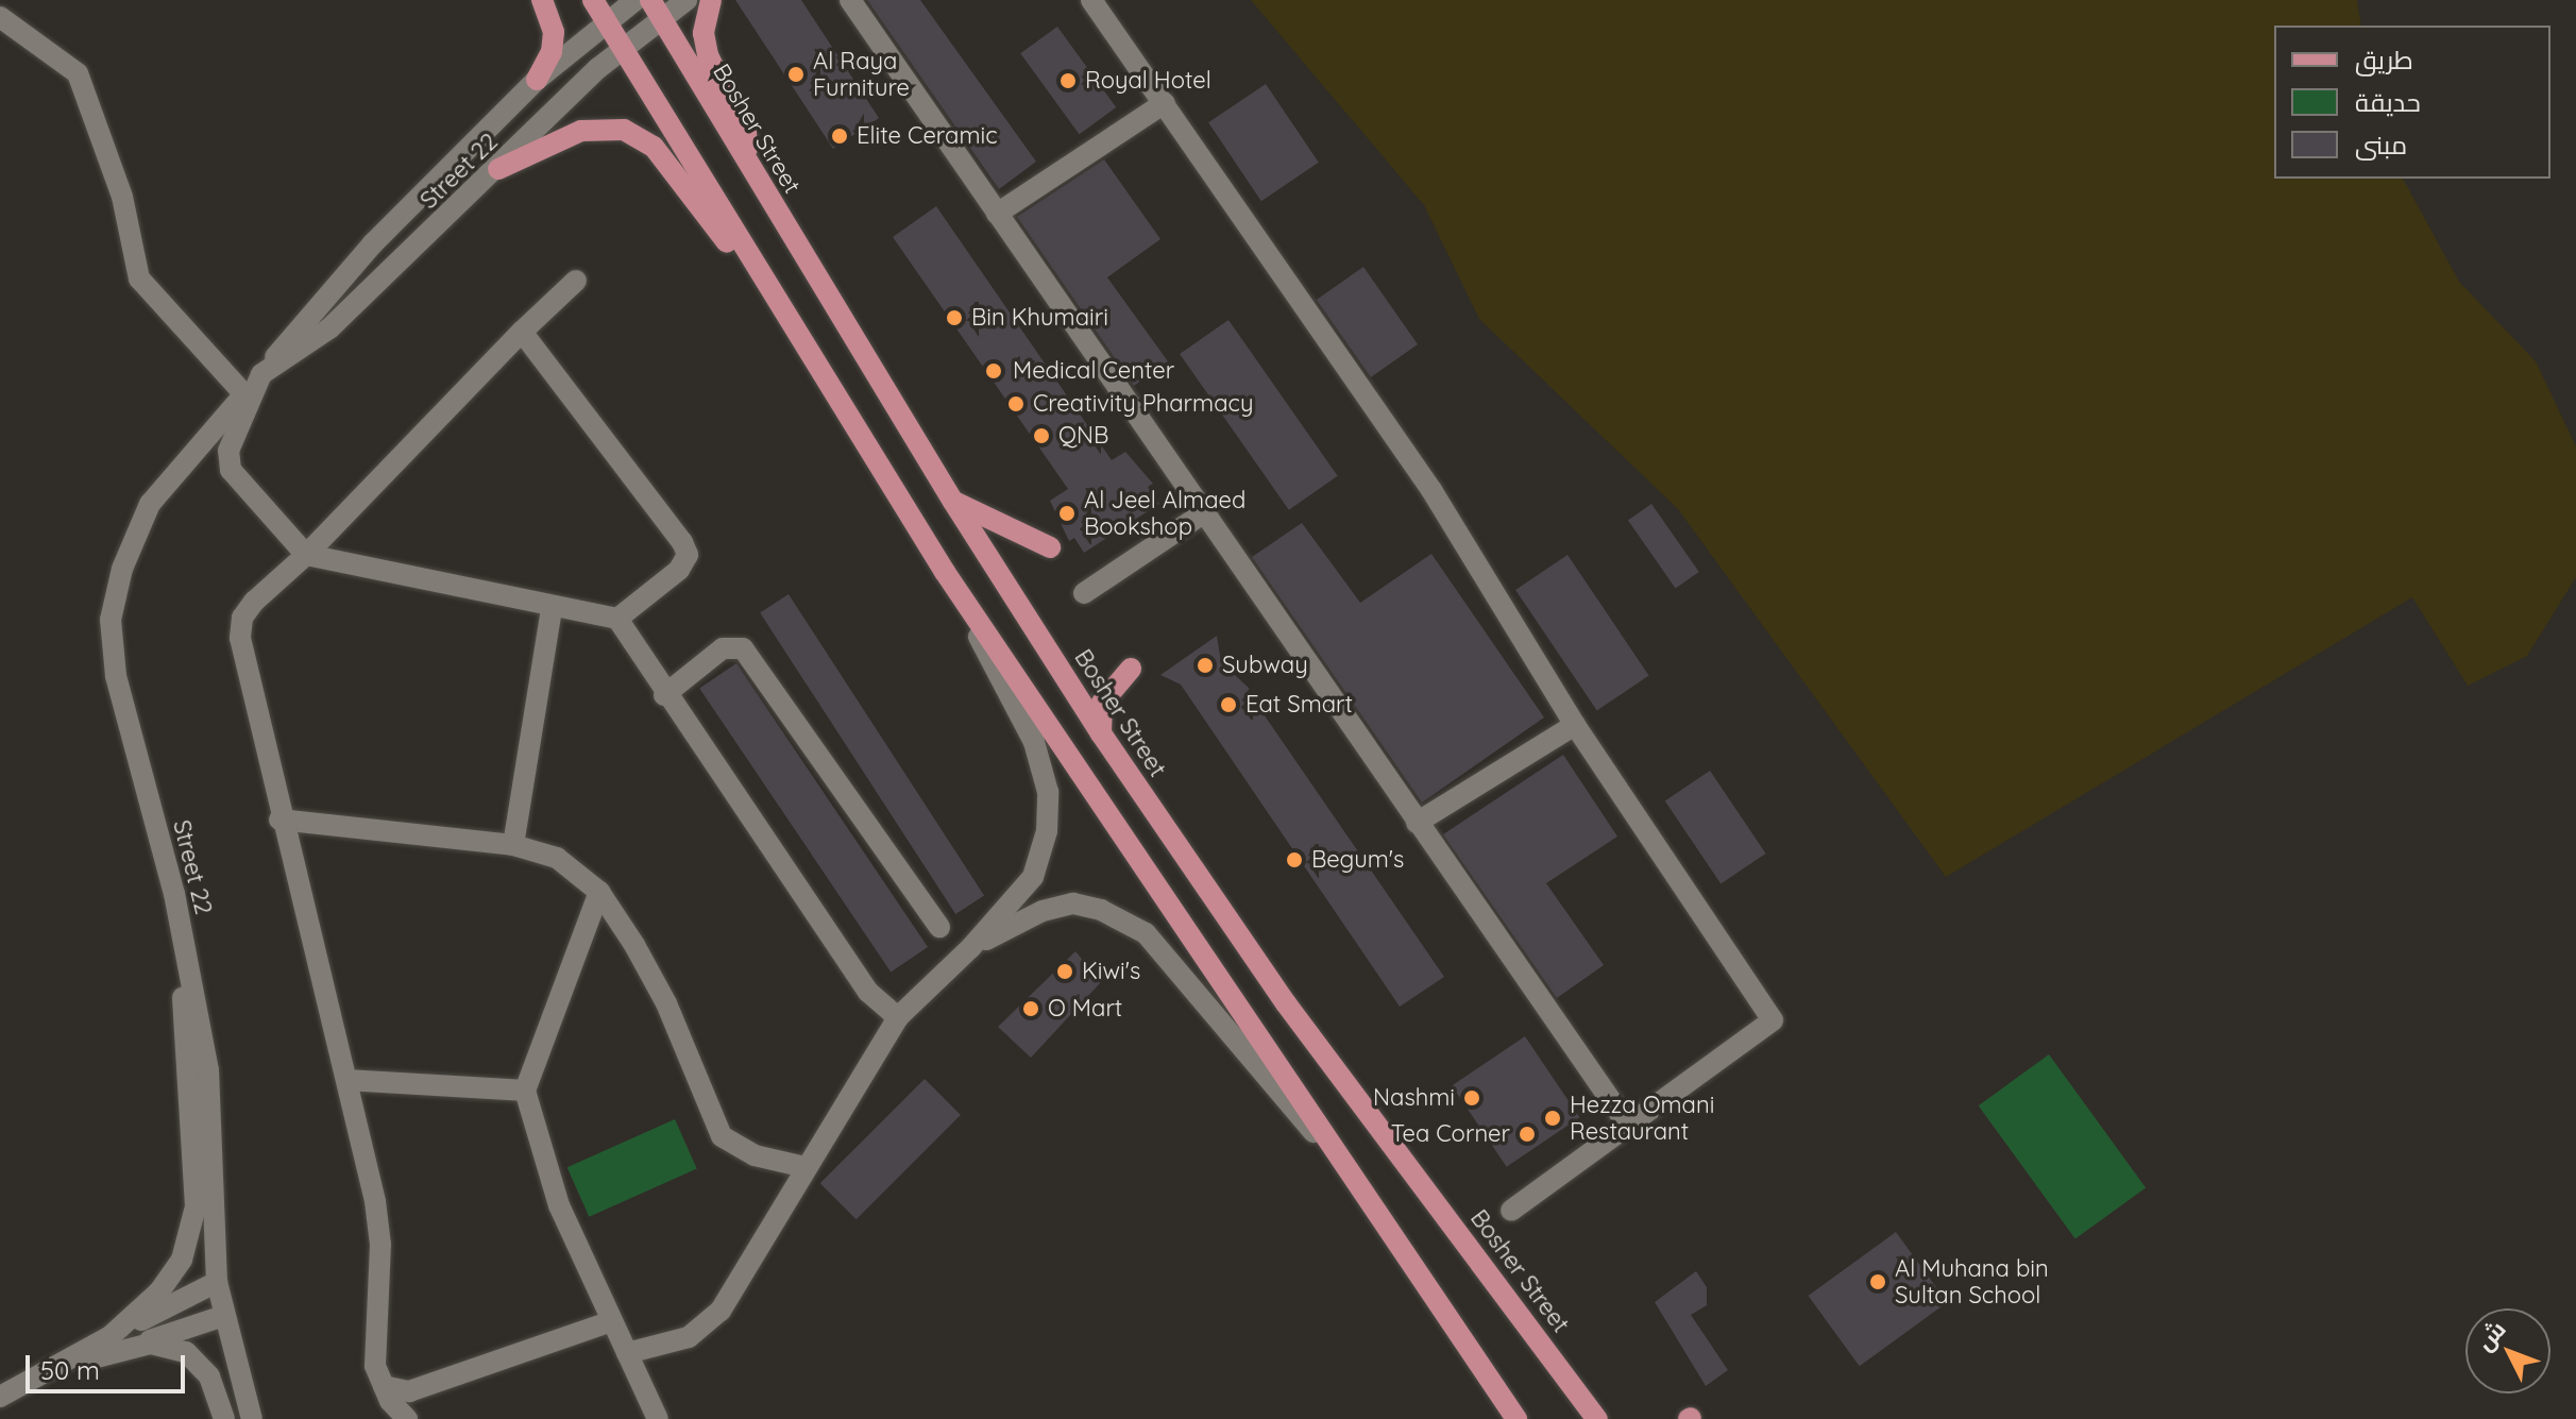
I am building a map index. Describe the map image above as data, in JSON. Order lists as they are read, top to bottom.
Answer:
{
  "streets": {
    "main road": ["Bosher Street"],
    "street": ["Street 22"]
  },
  "crossings": [
    ["Bosher Street", "Street 22"]
  ],
  "places": [
    "Al Raya Furniture",
    "Royal Hotel",
    "Elite Ceramic",
    "Bin Khumairi",
    "Medical Center",
    "Creativity Pharmacy",
    "QNB",
    "Al Jeel Almaed Bookshop",
    "Subway",
    "Eat Smart",
    "Begum's",
    "Kiwi's",
    "O Mart",
    "Nashmi",
    "Hezza Omani Restaurant",
    "Tea Corner",
    "Al Muhana bin Sultan School"
  ],
  "legend": ["طريق", "حديقة", "مبنى"],
  "scale_bar": "50 m",
  "north": "top left"
}
